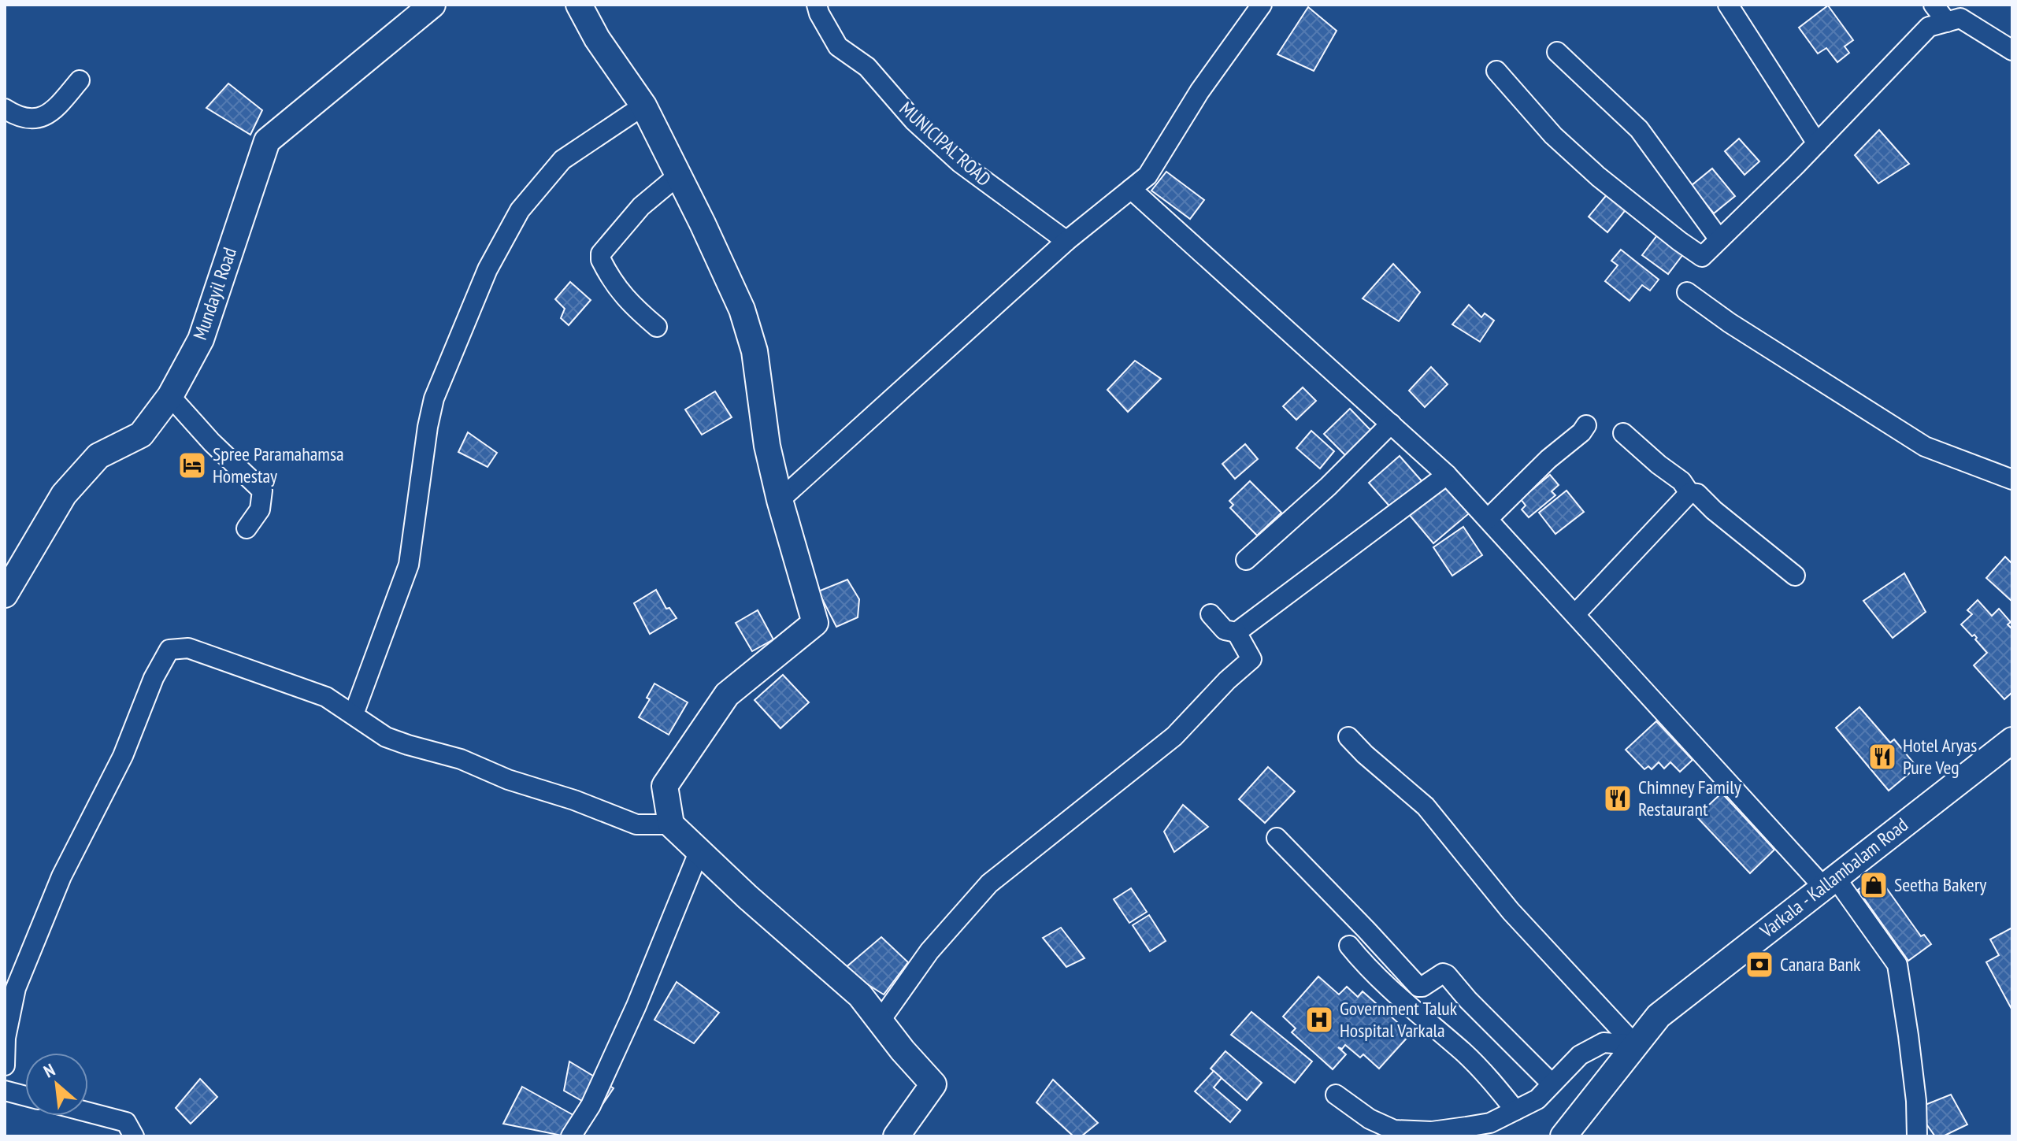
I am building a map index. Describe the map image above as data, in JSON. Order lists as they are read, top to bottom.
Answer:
{
  "streets": {
    "main road": ["Mundayil Road", "Varkala - Kallambalam Road"],
    "street": ["MUNICIPAL ROAD"]
  },
  "places": {
    "hotel": ["Spree Paramahamsa Homestay"],
    "restaurant": ["Hotel Aryas Pure Veg", "Chimney Family Restaurant"],
    "shop": ["Seetha Bakery"],
    "bank": ["Canara Bank"],
    "hospital": ["Government Taluk Hospital Varkala"]
  },
  "north": "top left"
}
